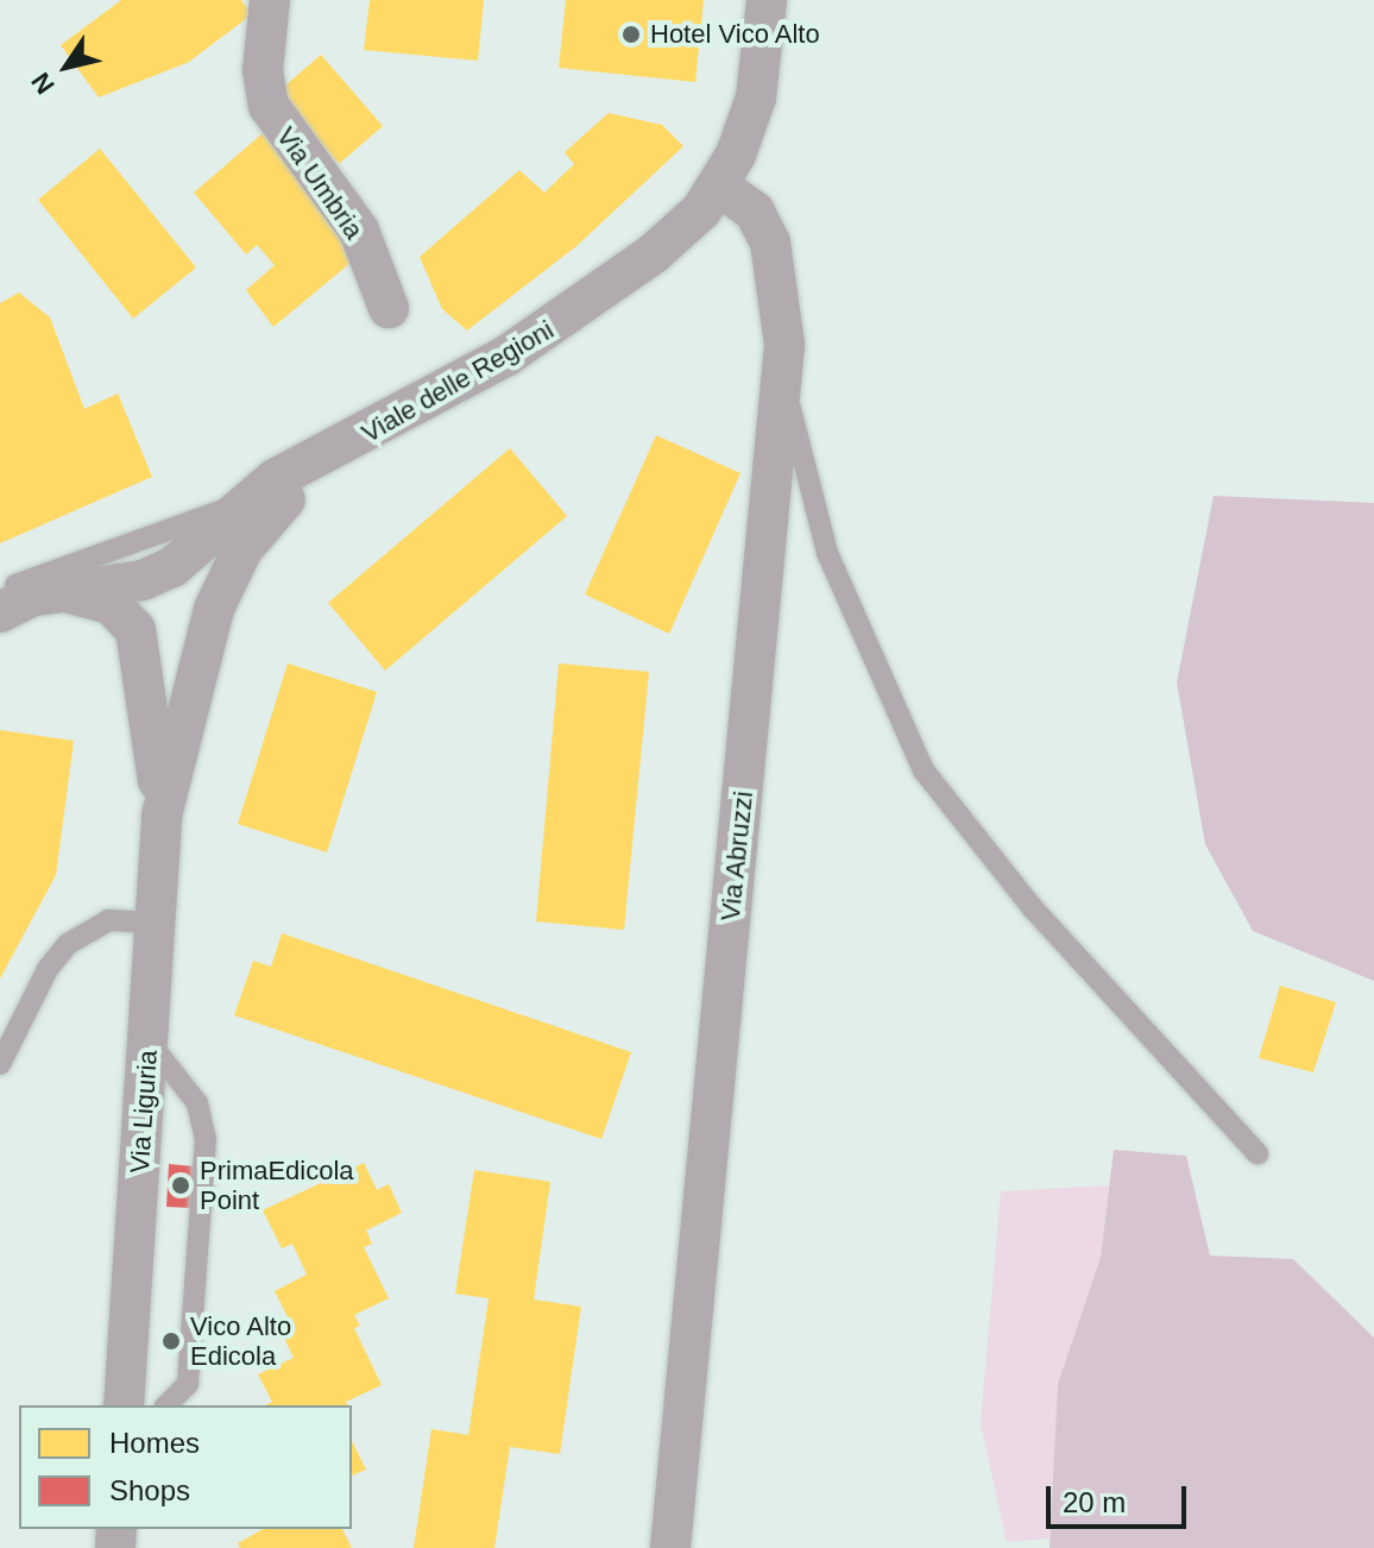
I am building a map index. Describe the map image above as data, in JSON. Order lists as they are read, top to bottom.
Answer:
{
  "streets": {
    "street": [
      "Via Umbria",
      "Viale delle Regioni",
      "Via Abruzzi",
      "Via Liguria"
    ]
  },
  "crossings": [
    ["Viale delle Regioni", "Via Abruzzi"],
    ["Viale delle Regioni", "Via Liguria"]
  ],
  "places": ["Hotel Vico Alto", "PrimaEdicola Point", "Vico Alto Edicola"],
  "legend": ["Homes", "Shops"],
  "scale_bar": "20 m",
  "north": "bottom left"
}
